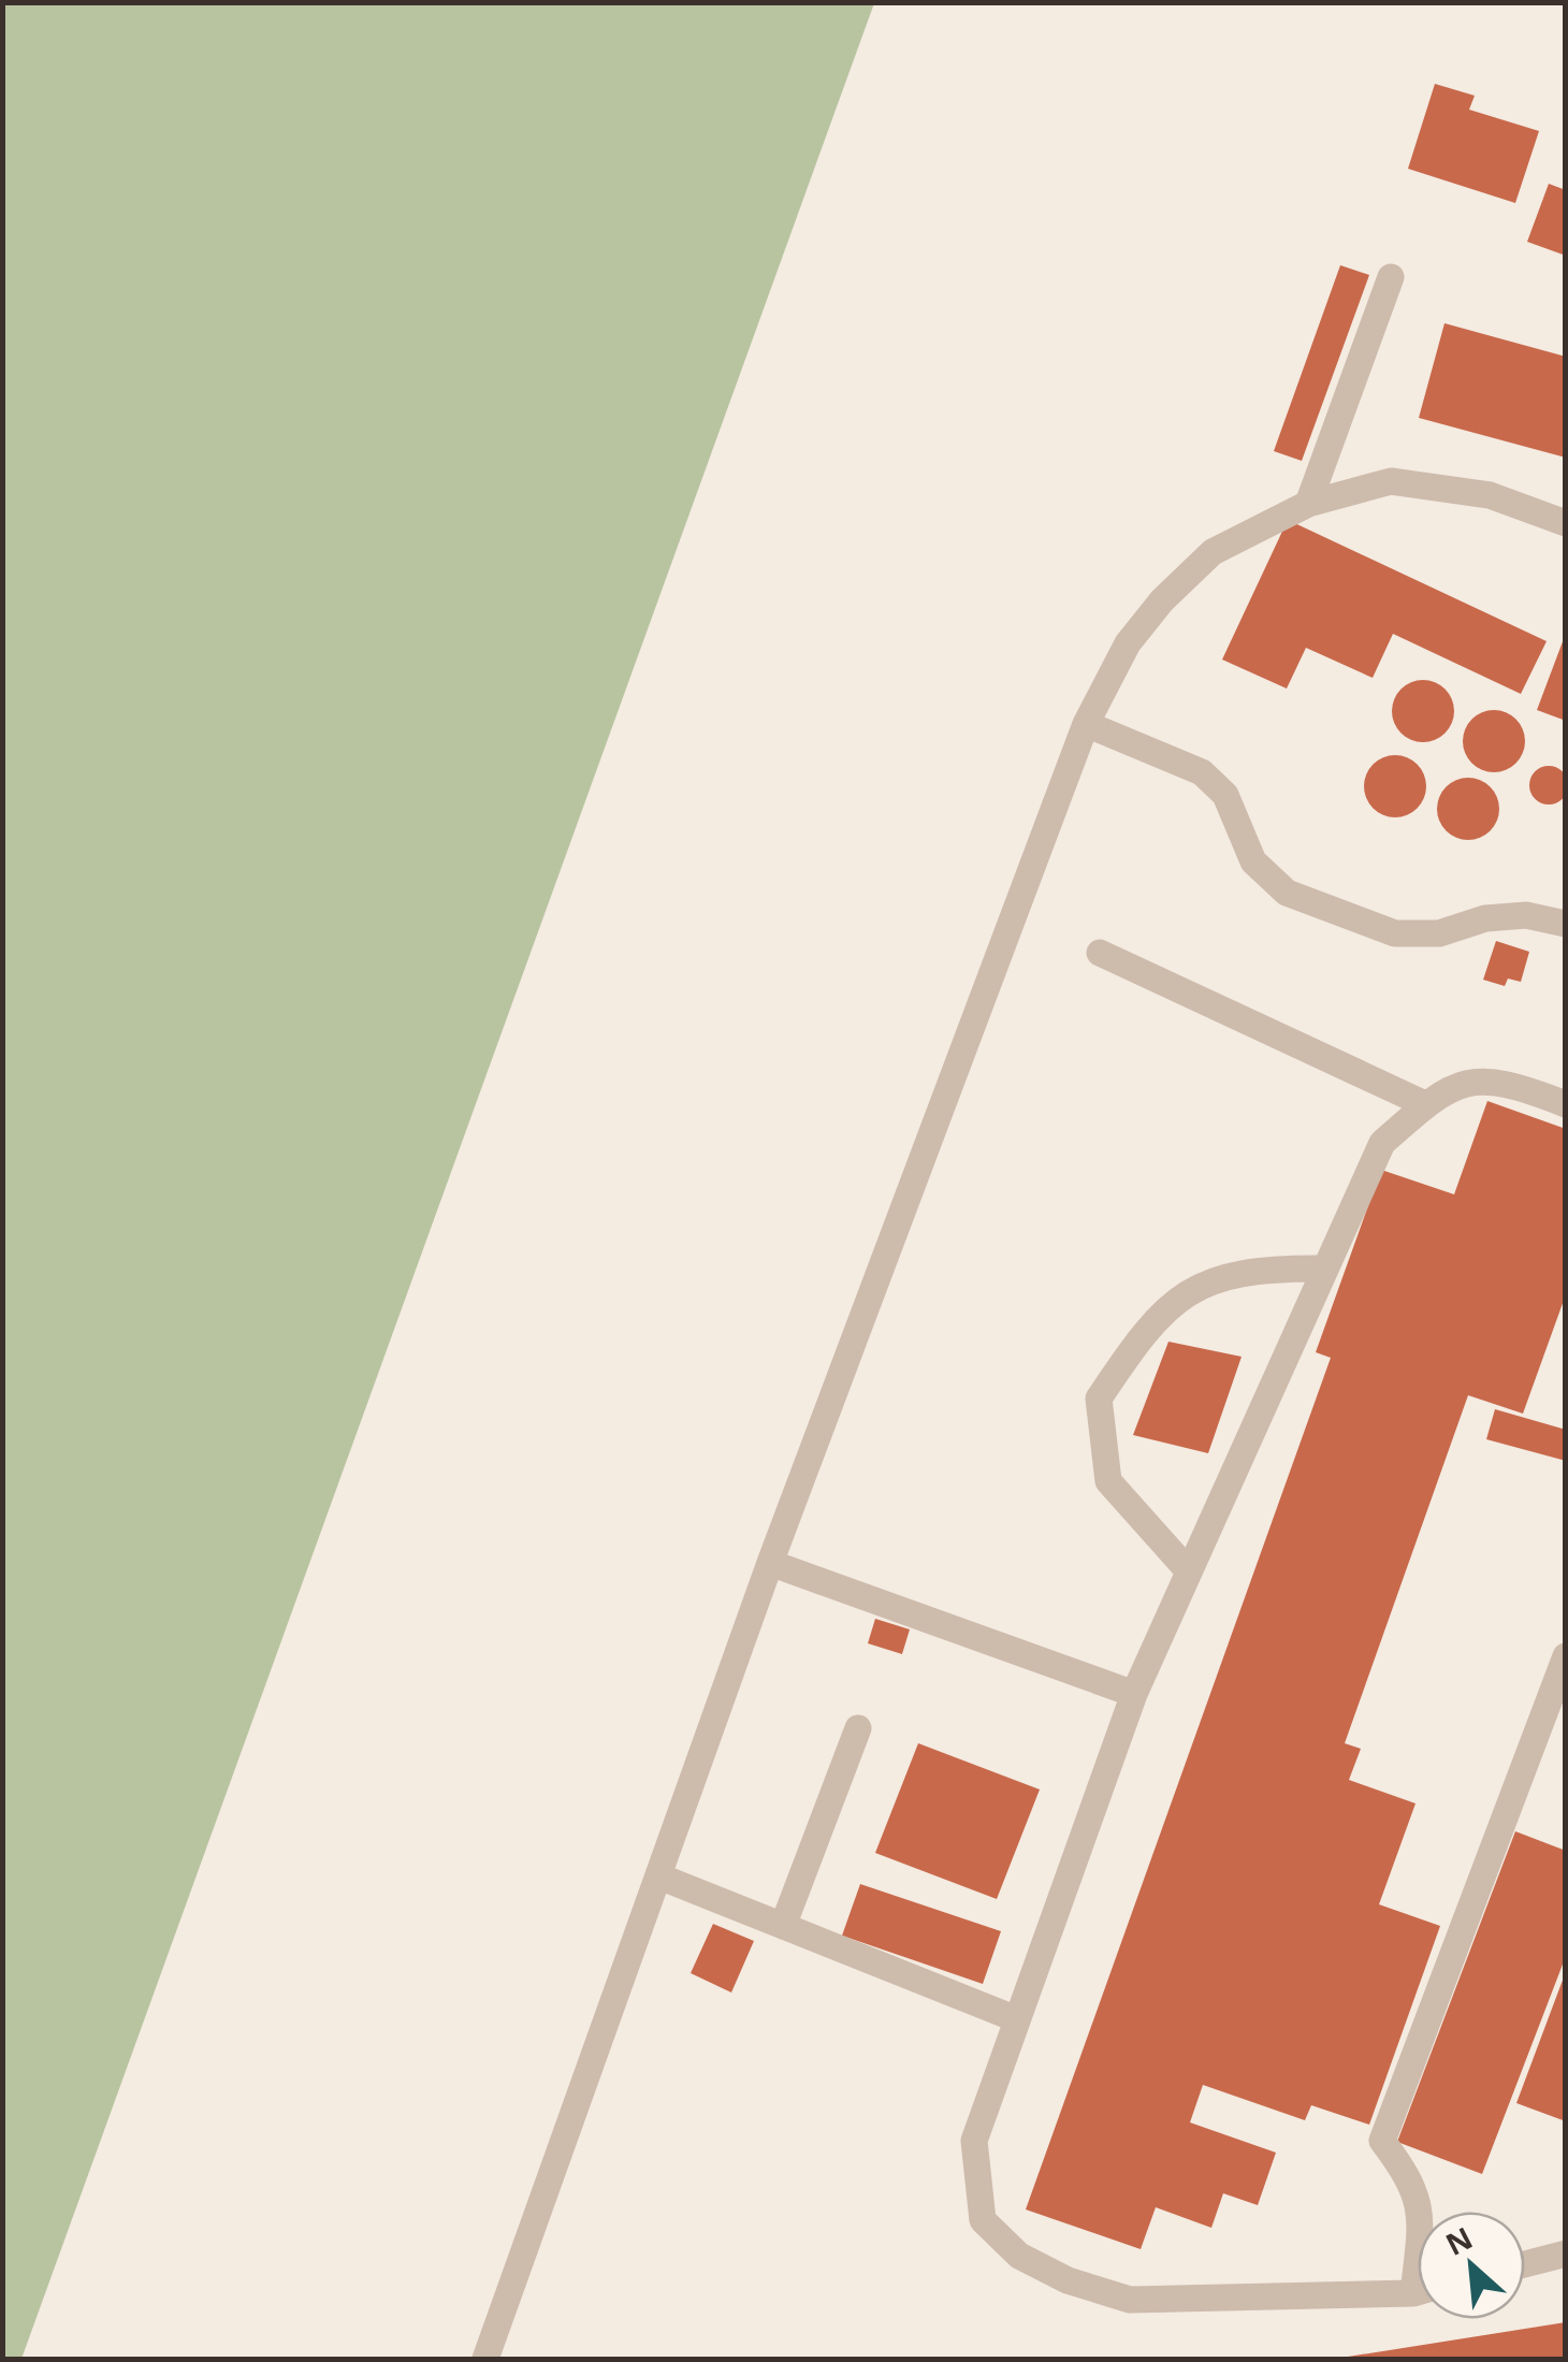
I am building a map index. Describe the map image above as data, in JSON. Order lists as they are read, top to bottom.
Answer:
{
  "north": "top left"
}
